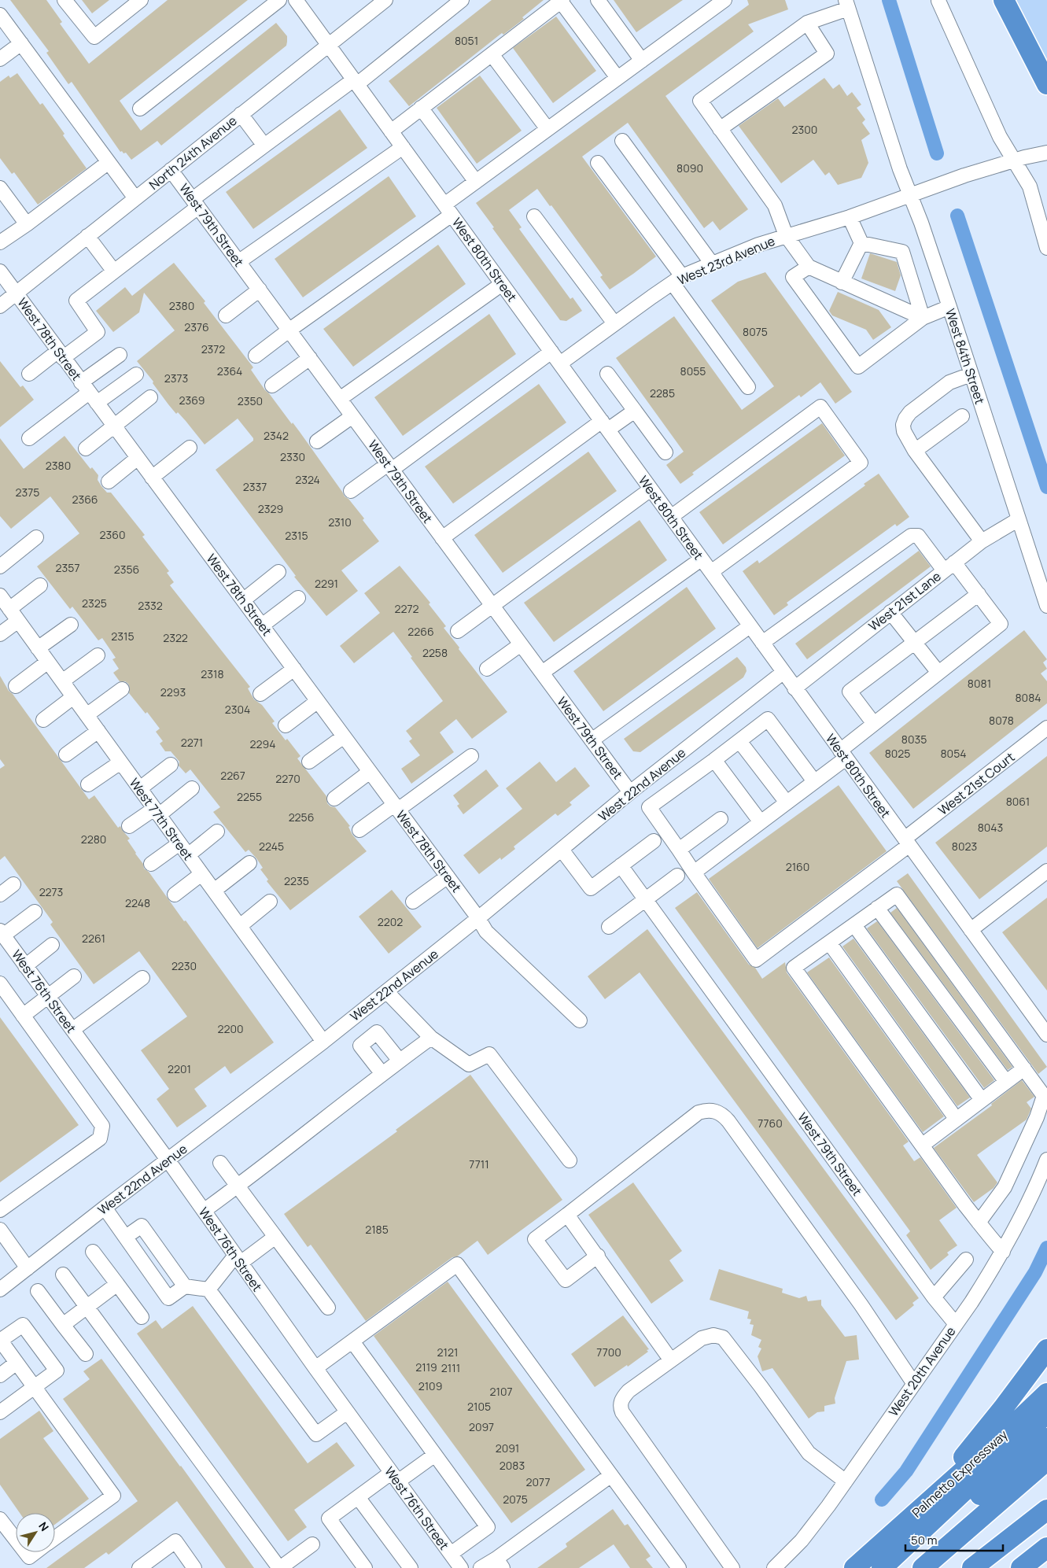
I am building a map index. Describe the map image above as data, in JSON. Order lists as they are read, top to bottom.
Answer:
{
  "streets": {
    "highway": ["Palmetto Expressway"],
    "street": [
      "North 24th Avenue",
      "West 79th Street",
      "West 80th Street",
      "West 23rd Avenue",
      "West 78th Street",
      "West 84th Street",
      "West 21st Lane",
      "West 21st Court",
      "West 22nd Avenue",
      "West 77th Street",
      "West 76th Street",
      "West 20th Avenue"
    ]
  },
  "crossings": [
    ["North 24th Avenue", "West 79th Street"],
    ["North 24th Avenue", "West 80th Street"],
    ["North 24th Avenue", "West 78th Street"],
    ["West 79th Street", "West 22nd Avenue"],
    ["West 79th Street", "West 20th Avenue"],
    ["West 80th Street", "West 23rd Avenue"],
    ["West 80th Street", "West 21st Lane"],
    ["West 80th Street", "West 21st Court"],
    ["West 80th Street", "West 22nd Avenue"],
    ["West 23rd Avenue", "West 84th Street"],
    ["West 78th Street", "West 22nd Avenue"],
    ["West 84th Street", "West 21st Lane"],
    ["West 22nd Avenue", "West 77th Street"],
    ["West 22nd Avenue", "West 76th Street"]
  ],
  "house_numbers": [
    "8051",
    "2300",
    "8090",
    "2380",
    "2376",
    "8075",
    "2372",
    "2364",
    "8055",
    "2373",
    "2285",
    "2369",
    "2350",
    "2342",
    "2330",
    "2380",
    "2324",
    "2337",
    "2375",
    "2366",
    "2329",
    "2310",
    "2360",
    "2315",
    "2357",
    "2356",
    "2291",
    "2325",
    "2332",
    "2272",
    "2266",
    "2315",
    "2322",
    "2258",
    "2318",
    "8081",
    "2293",
    "8084",
    "2304",
    "8078",
    "8035",
    "2271",
    "2294",
    "8025",
    "8054",
    "2267",
    "2270",
    "2255",
    "8061",
    "2256",
    "8043",
    "2280",
    "2245",
    "8023",
    "2160",
    "2235",
    "2273",
    "2248",
    "2202",
    "2261",
    "2230",
    "2200",
    "2201",
    "7760",
    "7711",
    "2185",
    "2121",
    "7700",
    "2119",
    "2111",
    "2109",
    "2107",
    "2105",
    "2097",
    "2091",
    "2083",
    "2077",
    "2075"
  ],
  "scale_bar": "50 m",
  "north": "top right"
}
